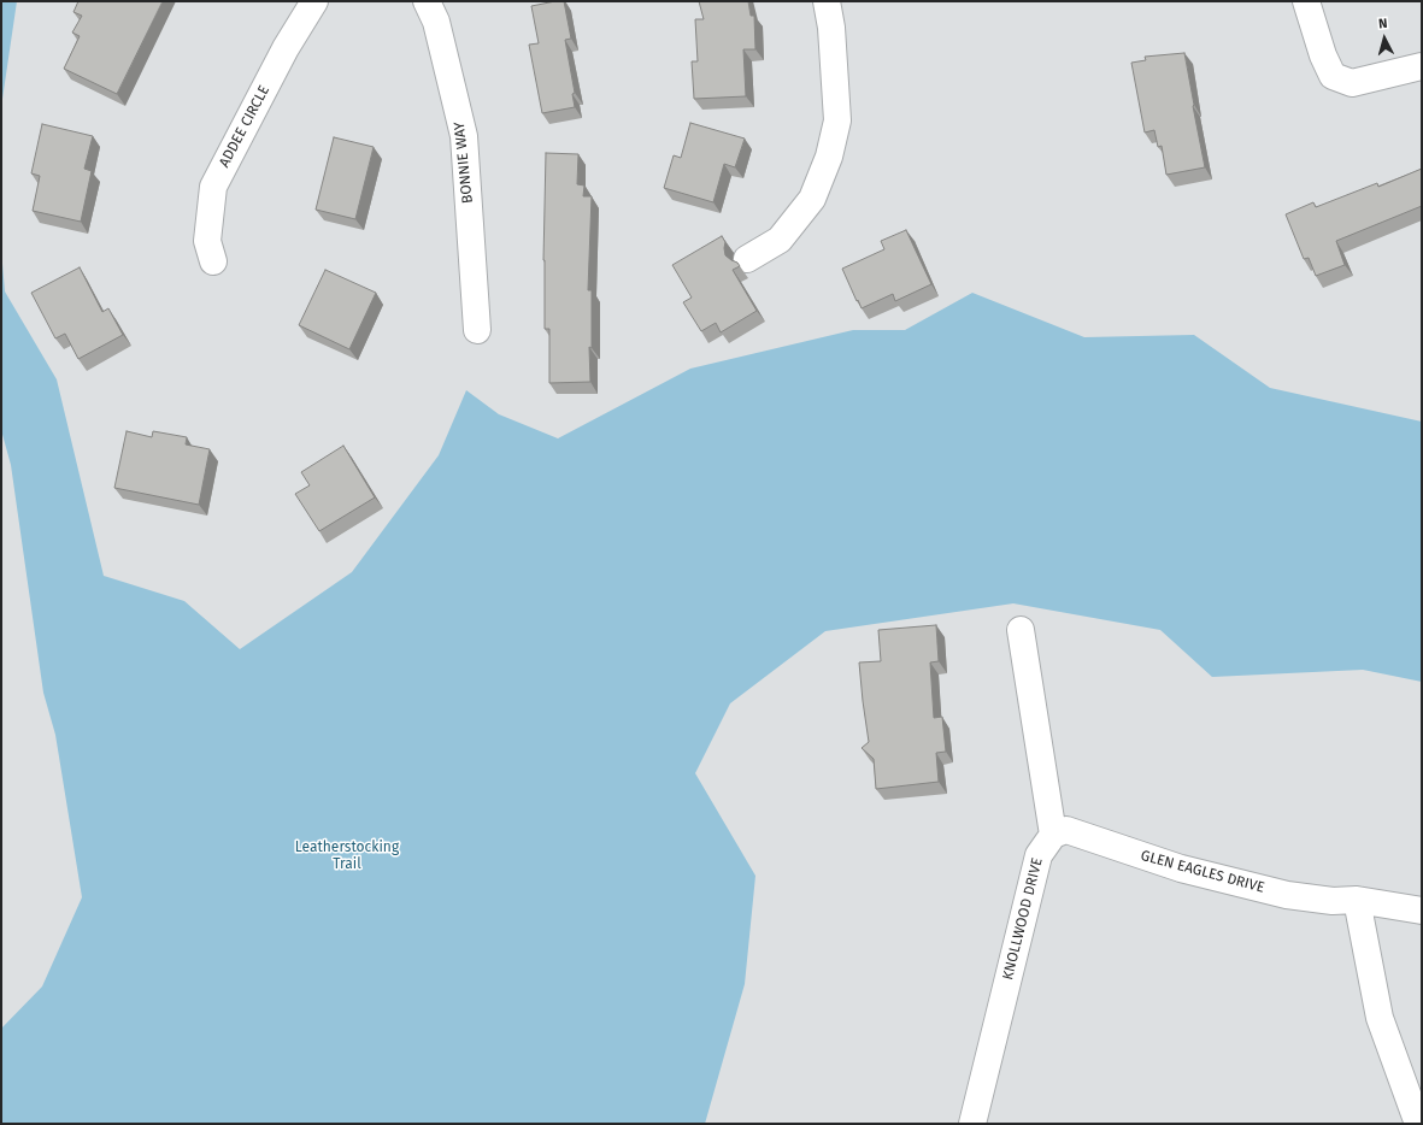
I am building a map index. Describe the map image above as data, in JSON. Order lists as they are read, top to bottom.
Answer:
{
  "streets": {
    "street": [
      "ADDEE CIRCLE",
      "BONNIE WAY",
      "GLEN EAGLES DRIVE",
      "KNOLLWOOD DRIVE"
    ]
  },
  "crossings": [
    ["GLEN EAGLES DRIVE", "KNOLLWOOD DRIVE"]
  ],
  "parks": ["Leatherstocking Trail"],
  "north": "top"
}
